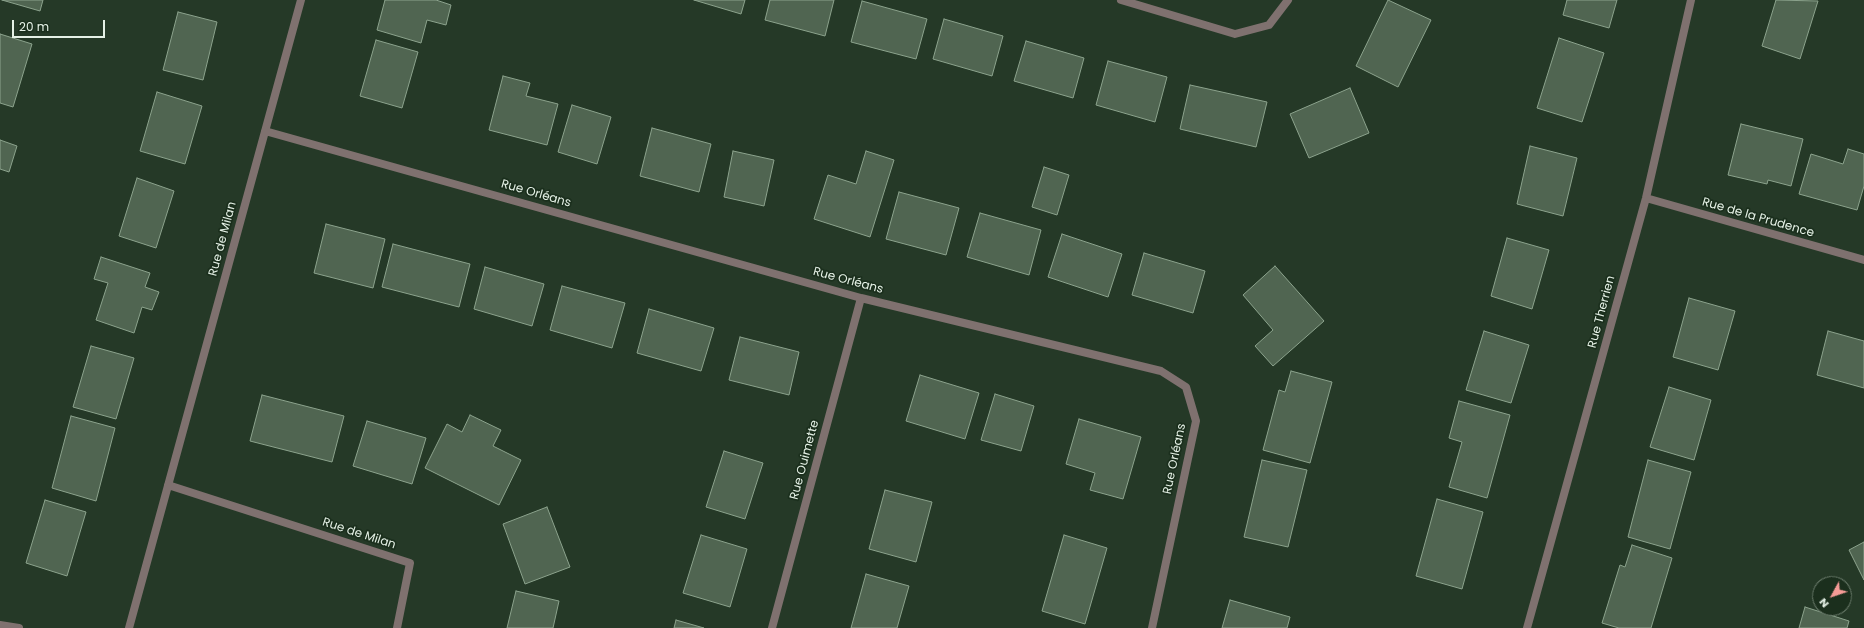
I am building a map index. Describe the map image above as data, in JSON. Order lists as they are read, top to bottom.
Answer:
{
  "streets": {
    "street": [
      "Rue Orléans",
      "Rue de la Prudence",
      "Rue de Milan",
      "Rue Therrien",
      "Rue Ouimette"
    ]
  },
  "crossings": [
    ["Rue Orléans", "Rue de Milan"],
    ["Rue Orléans", "Rue Ouimette"],
    ["Rue de la Prudence", "Rue Therrien"]
  ],
  "scale_bar": "20 m",
  "north": "bottom left"
}
